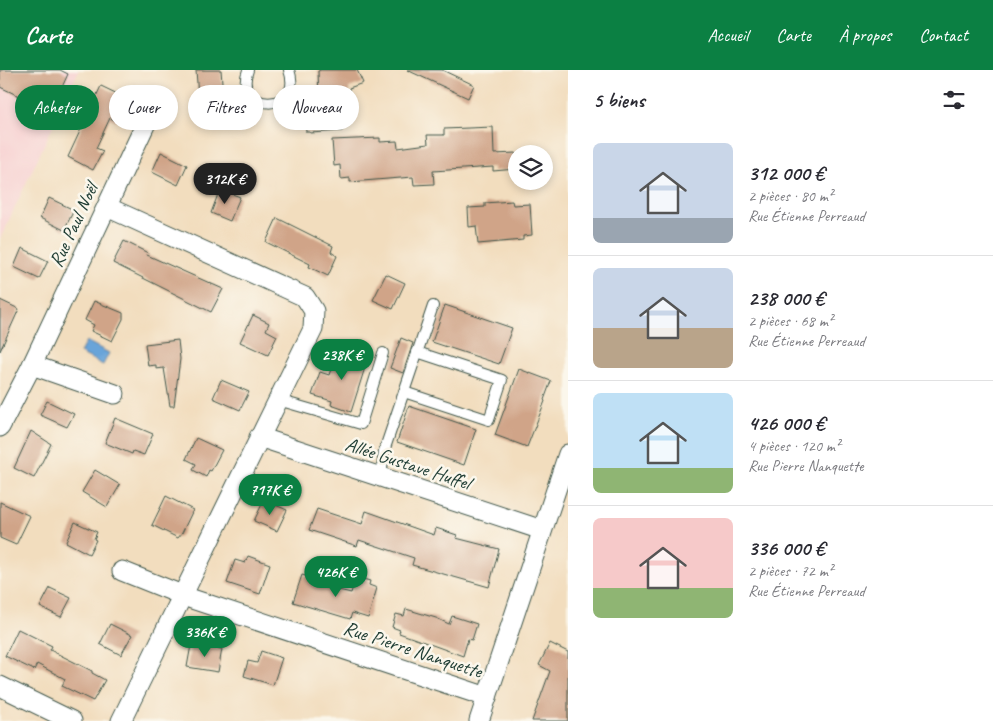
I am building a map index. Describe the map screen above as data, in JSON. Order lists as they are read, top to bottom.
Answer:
{
  "streets": {
    "street": ["Rue Paul Noël", "Allée Gustave Huffel", "Rue Pierre Nanquette"]
  },
  "page": {
    "header": "Carte",
    "nav": [
      "Accueil",
      "Carte",
      "À propos",
      "Contact"
    ],
    "heading": "5 biens",
    "chip": [
      "Acheter",
      "Louer",
      "Filtres",
      "Nouveau"
    ],
    "list": [
      {
        "name": "312 000 €",
        "note": "2 pièces · 80 m² · Rue Étienne Perreaud"
      },
      {
        "name": "238 000 €",
        "note": "2 pièces · 68 m² · Rue Étienne Perreaud"
      },
      {
        "name": "426 000 €",
        "note": "4 pièces · 120 m² · Rue Pierre Nanquette"
      },
      {
        "name": "336 000 €",
        "note": "2 pièces · 72 m² · Rue Étienne Perreaud"
      }
    ],
    "price": [
      "312K €",
      "238K €",
      "717K €",
      "426K €",
      "336K €"
    ]
  }
}
